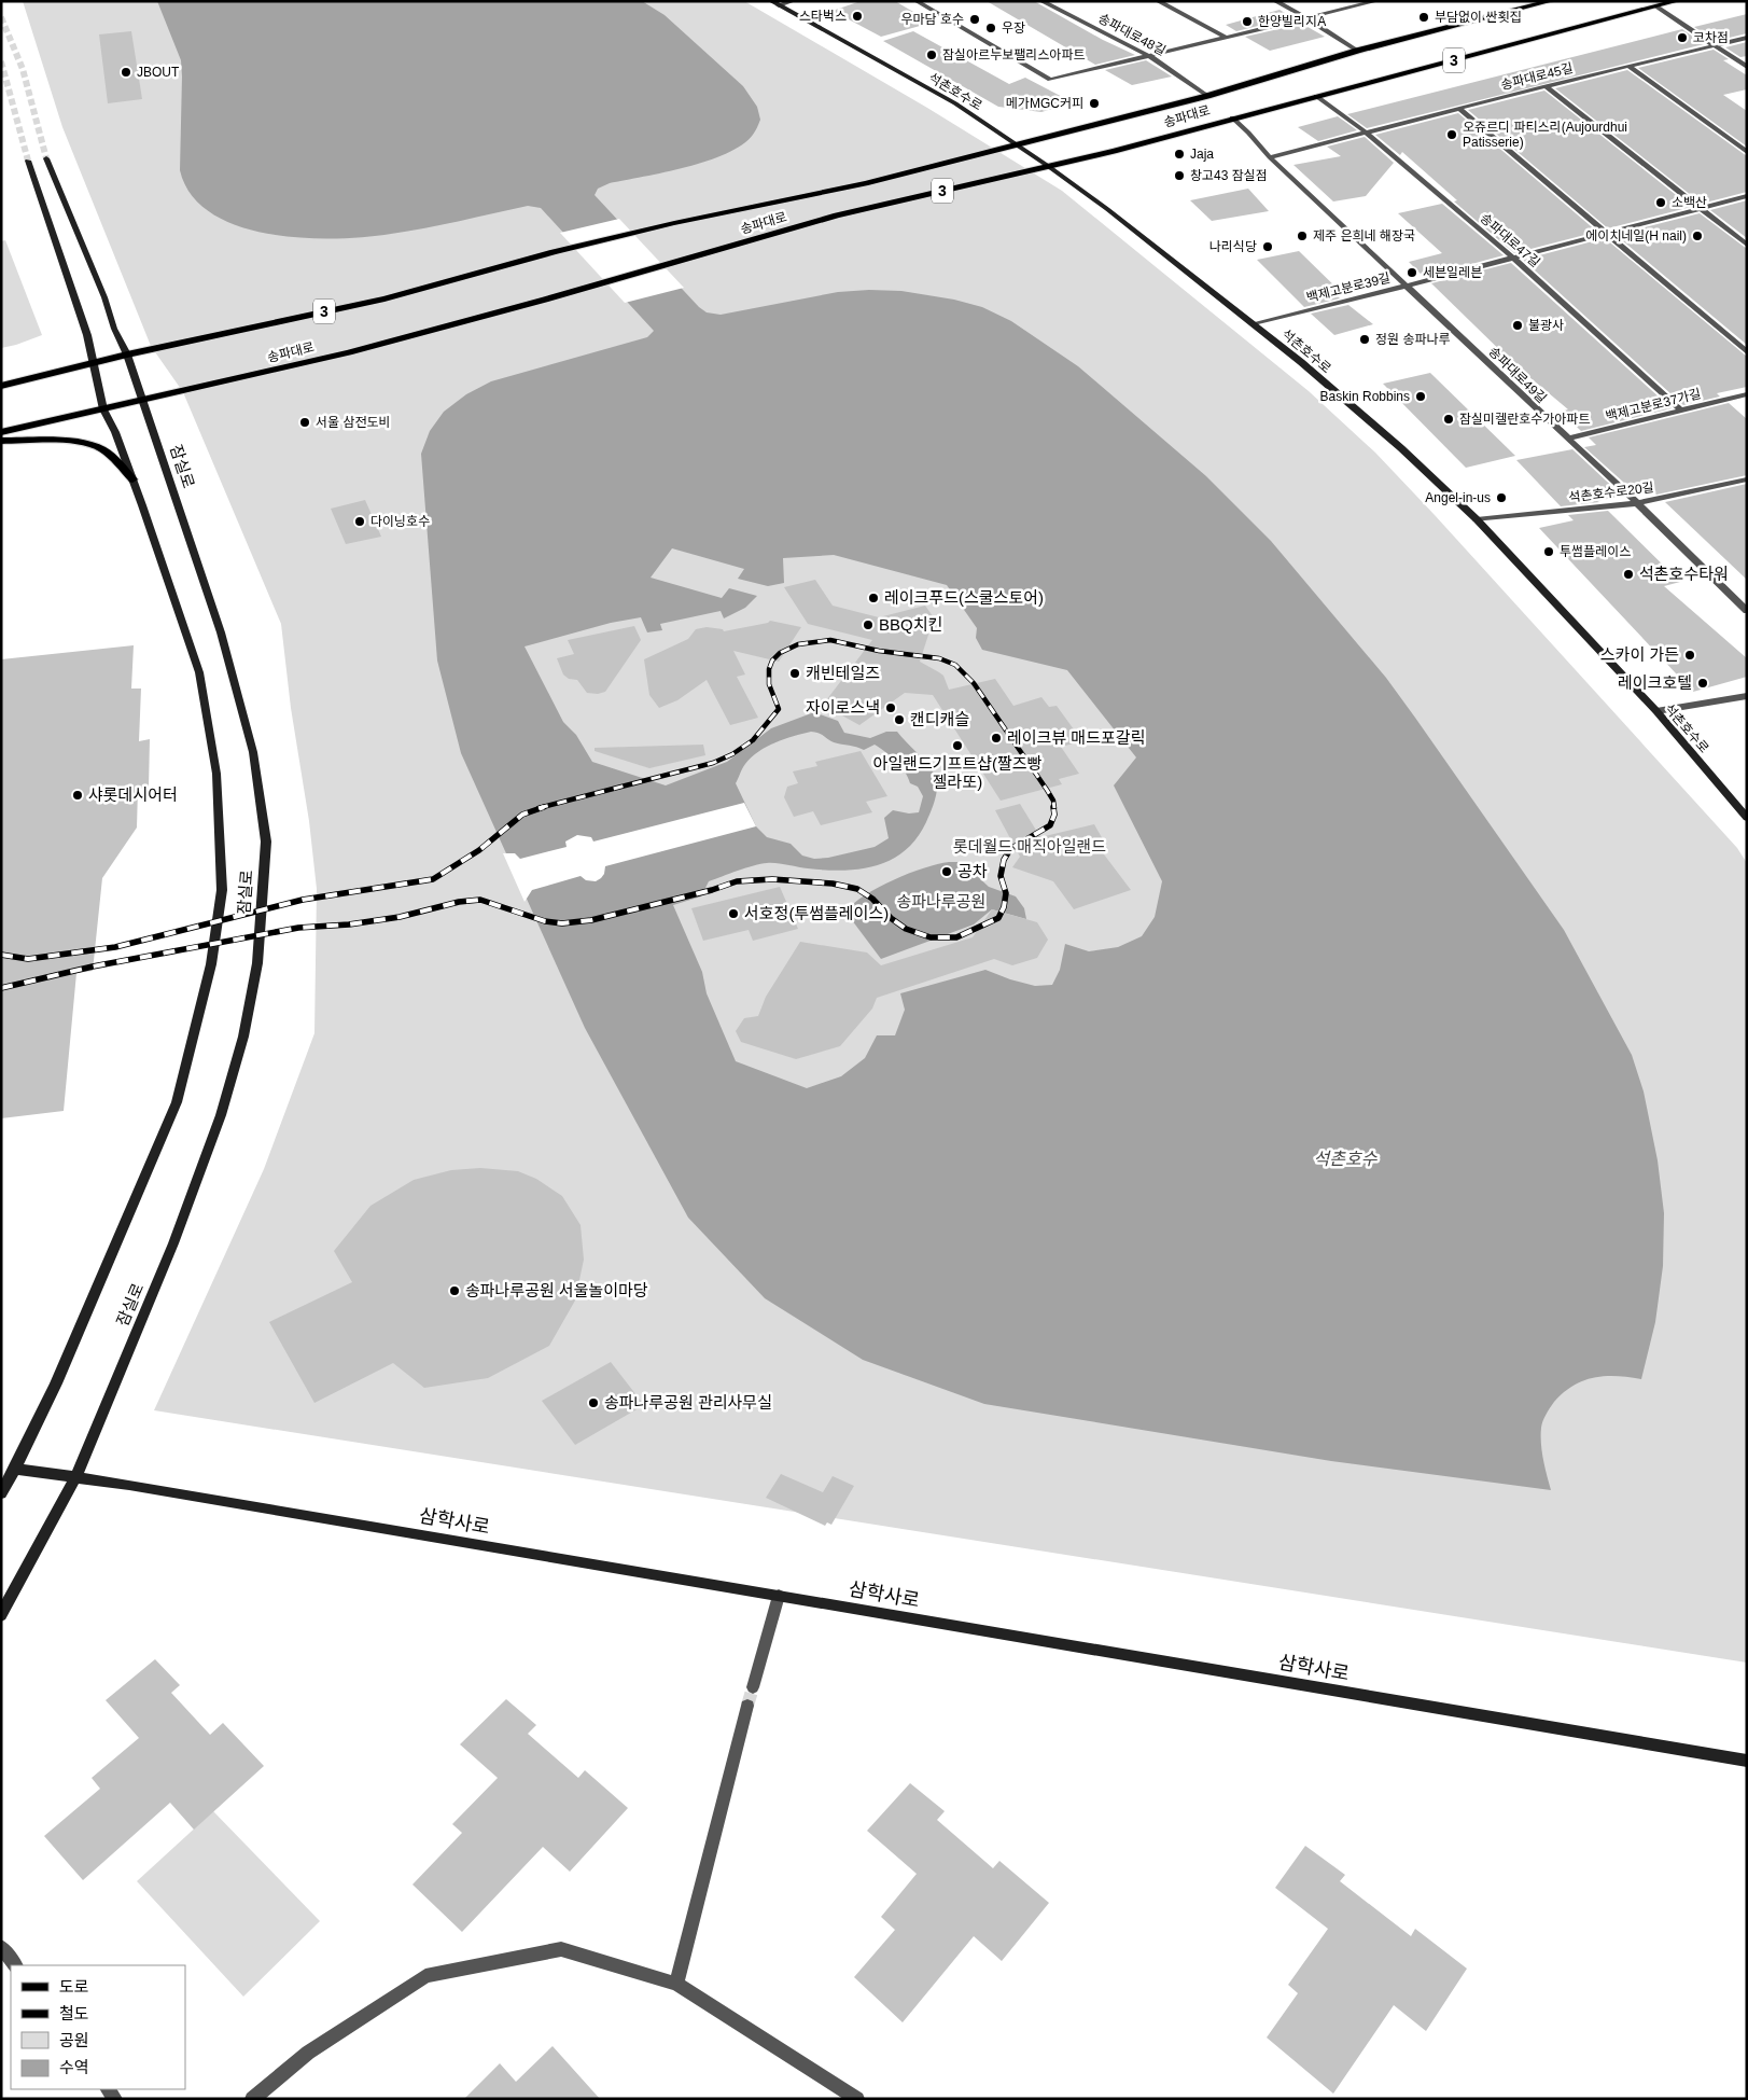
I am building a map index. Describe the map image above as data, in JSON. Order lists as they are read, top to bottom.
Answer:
{
  "streets": {
    "main road": ["3", "송파대로"],
    "street": [
      "송파대로48길",
      "송파대로45길",
      "석촌호수로",
      "송파대로47길",
      "백제고분로39길",
      "송파대로49길",
      "백제고분로37가길",
      "잠실로",
      "석촌호수로20길",
      "삼학사로"
    ]
  },
  "crossings": [
    ["송파대로48길", "송파대로"],
    ["송파대로45길", "송파대로47길"],
    ["석촌호수로", "송파대로"],
    ["석촌호수로", "백제고분로39길"],
    ["석촌호수로", "석촌호수로20길"],
    ["송파대로", "송파대로47길"],
    ["송파대로", "송파대로49길"],
    ["송파대로", "잠실로"],
    ["송파대로47길", "백제고분로39길"],
    ["송파대로47길", "백제고분로37가길"],
    ["백제고분로39길", "송파대로49길"],
    ["송파대로49길", "백제고분로37가길"],
    ["송파대로49길", "석촌호수로20길"],
    ["잠실로", "삼학사로"]
  ],
  "water": ["석촌호수"],
  "parks": ["롯데월드 매직아일랜드", "송파나루공원"],
  "places": [
    "스타벅스",
    "부담없이 싼횟집",
    "우마담 호수",
    "한양빌리지A",
    "우장",
    "코차점",
    "잠실아르누보팰리스아파트",
    "JBOUT",
    "메가MGC커피",
    "오쥬르디 파티스리(Aujourdhui Patisserie)",
    "Jaja",
    "창고43 잠실점",
    "소백산",
    "제주 은희네 해장국",
    "에이치네일(H nail)",
    "나리식당",
    "세븐일레븐",
    "불광사",
    "정원 송파나루",
    "Baskin Robbins",
    "잠실미켈란호수가아파트",
    "서울 삼전도비",
    "Angel-in-us",
    "다이닝호수",
    "투썸플레이스",
    "석촌호수타워",
    "레이크푸드(스쿨스토어)",
    "BBQ치킨",
    "스카이 가든",
    "캐빈테일즈",
    "레이크호텔",
    "자이로스낵",
    "캔디캐슬",
    "레이크뷰 매드포갈릭",
    "아일랜드기프트샵(짤즈빵 젤라또)",
    "샤롯데시어터",
    "공차",
    "서호정(투썸플레이스)",
    "송파나루공원 서울놀이마당",
    "송파나루공원 관리사무실"
  ],
  "legend": [
    "도로",
    "철도",
    "공원",
    "수역"
  ]
}
